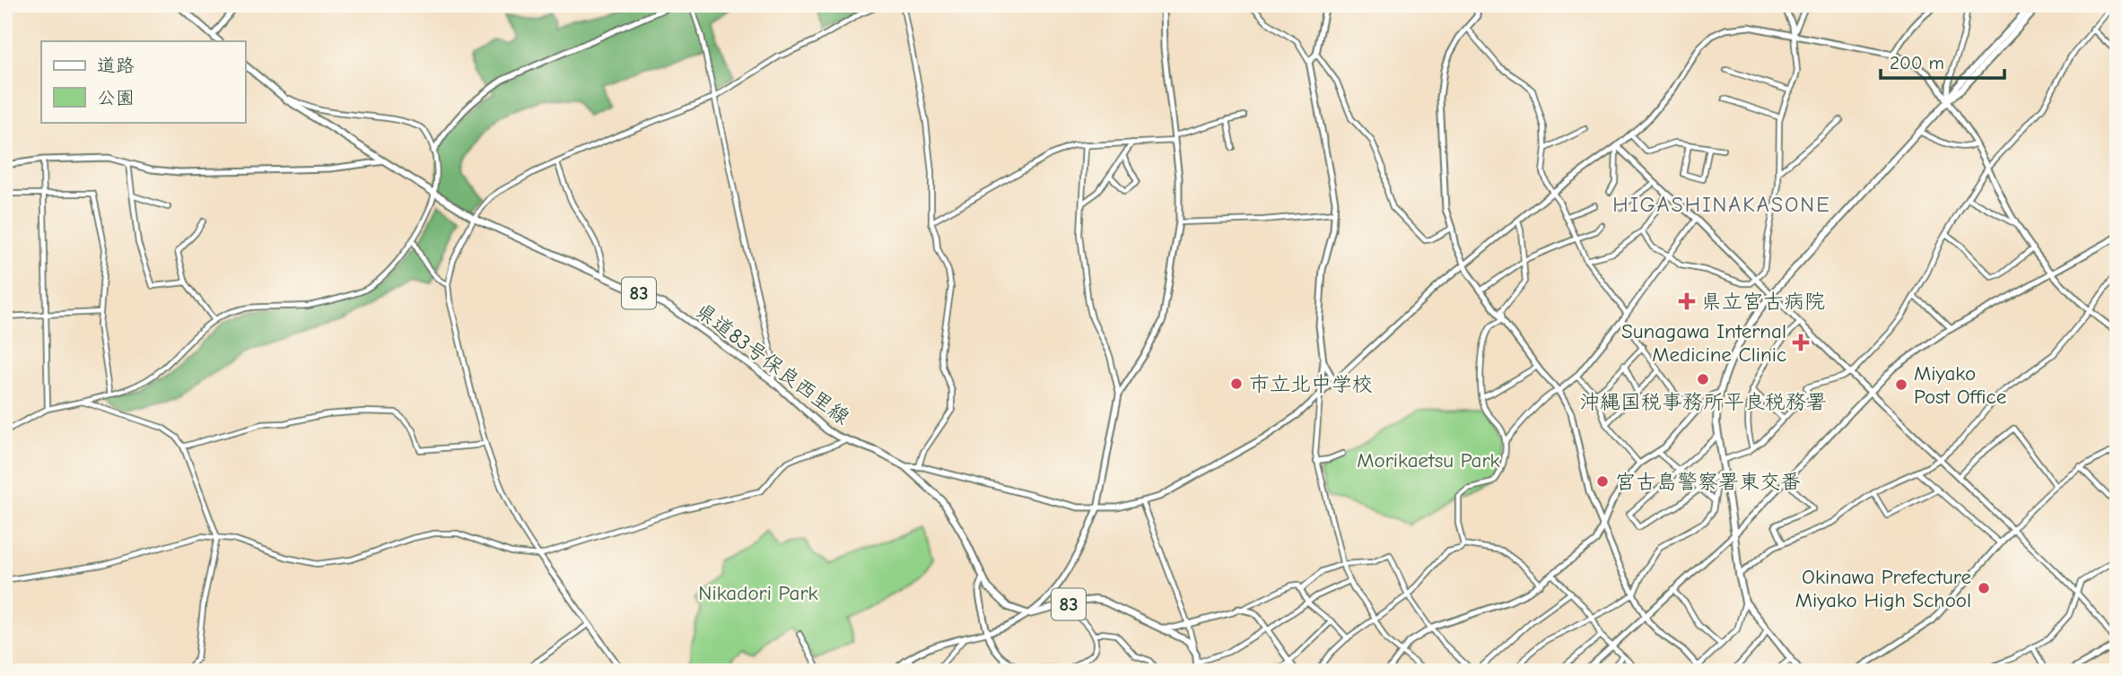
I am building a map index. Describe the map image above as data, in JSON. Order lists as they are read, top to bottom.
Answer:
{
  "streets": {
    "main road": ["83", "県道83号保良西里線"]
  },
  "crossings": [
    ["83", "県道83号保良西里線"]
  ],
  "districts": ["HIGASHINAKASONE"],
  "parks": ["Morikaetsu Park", "Nikadori Park"],
  "places": {
    "health": ["県立宮古病院", "Sunagawa Internal Medicine Clinic"],
    "other": [
      "沖縄国税事務所平良税務署",
      "市立北中学校",
      "Miyako Post Office",
      "宮古島警察署東交番",
      "Okinawa Prefecture Miyako High School"
    ]
  },
  "legend": ["道路", "公園"],
  "scale_bar": "200 m"
}
